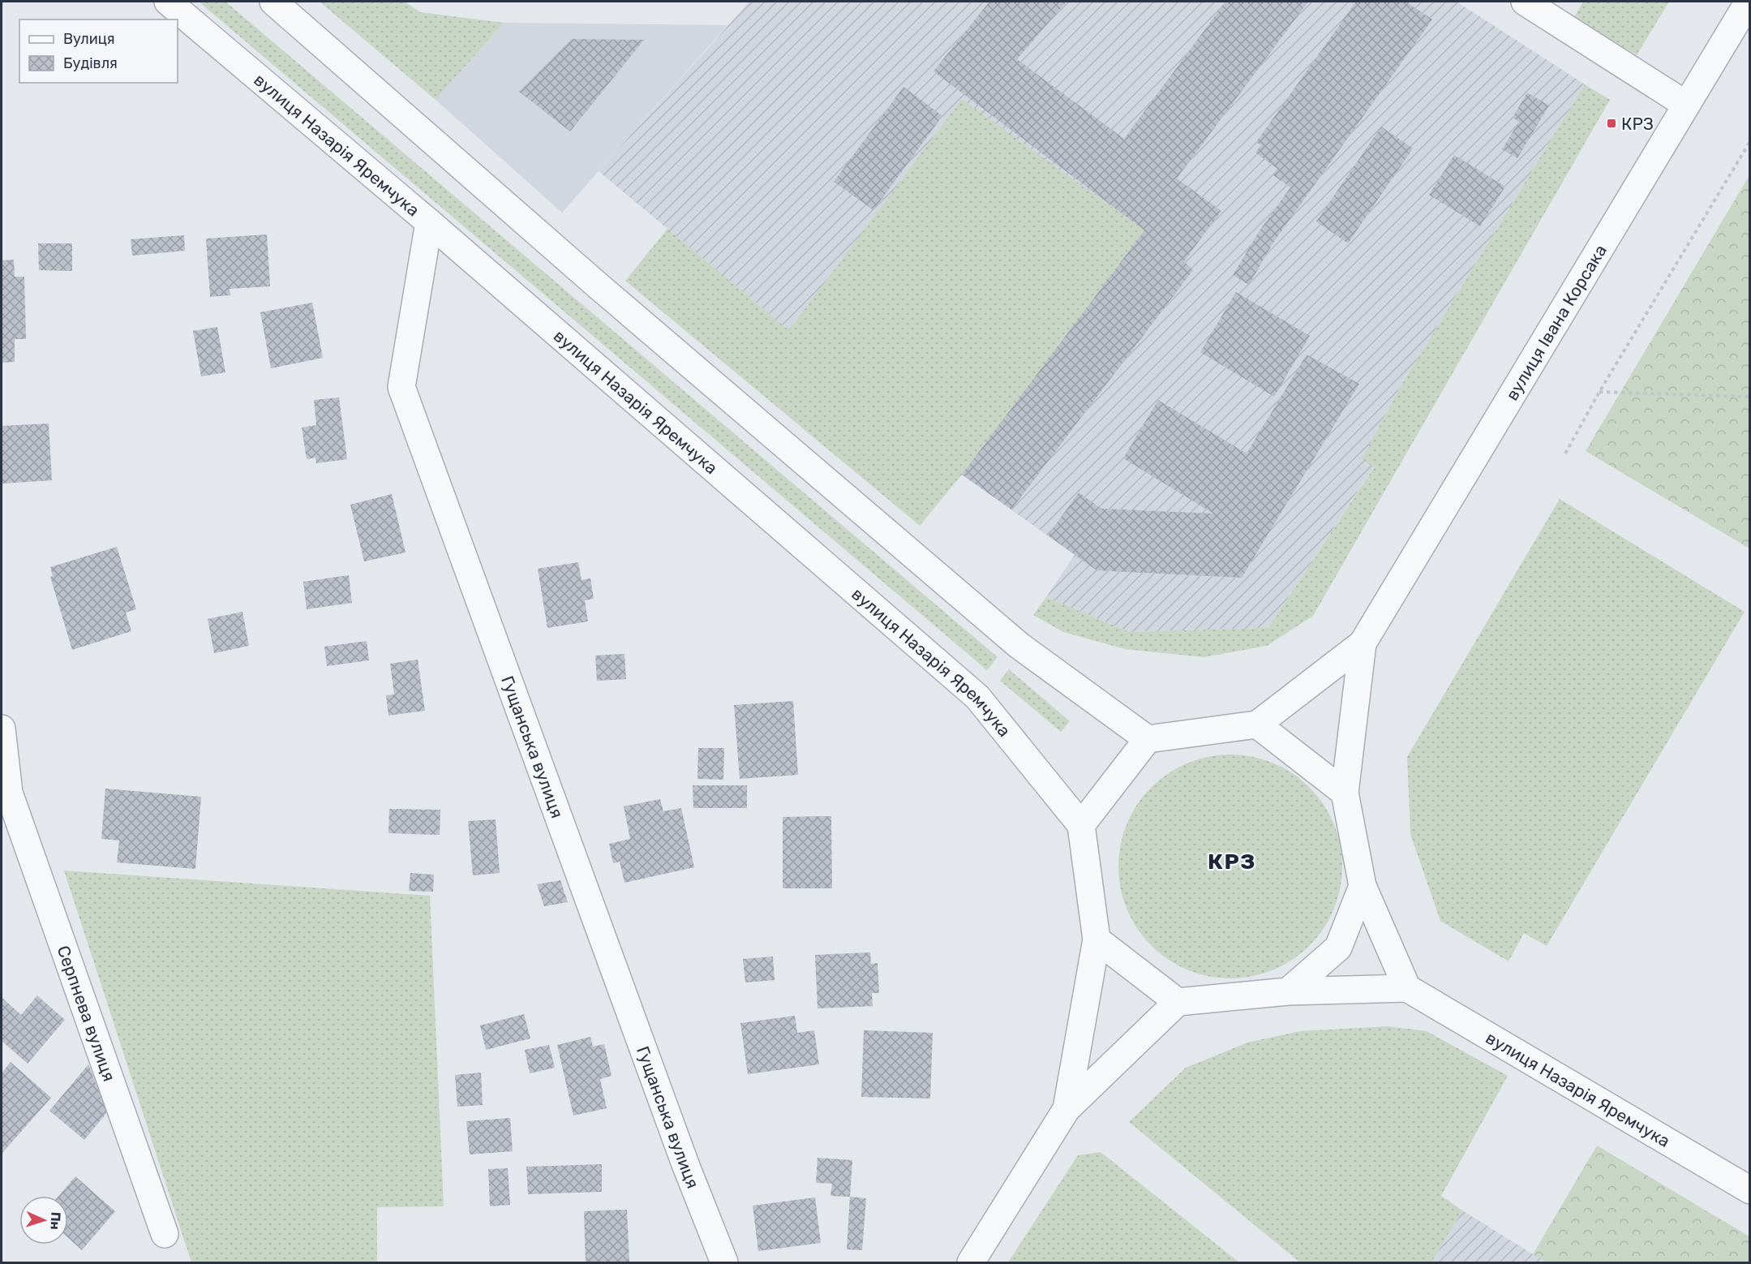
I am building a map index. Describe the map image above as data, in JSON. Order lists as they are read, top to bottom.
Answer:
{
  "streets": {
    "street": [
      "вулиця Назарія Яремчука",
      "вулиця Івана Корсака",
      "Гущанська вулиця",
      "Серпнева вулиця"
    ]
  },
  "crossings": [
    ["вулиця Назарія Яремчука", "Гущанська вулиця"]
  ],
  "districts": ["КРЗ"],
  "places": {
    "transit": ["КРЗ"]
  },
  "legend": ["Вулиця", "Будівля"],
  "north": "right"
}
